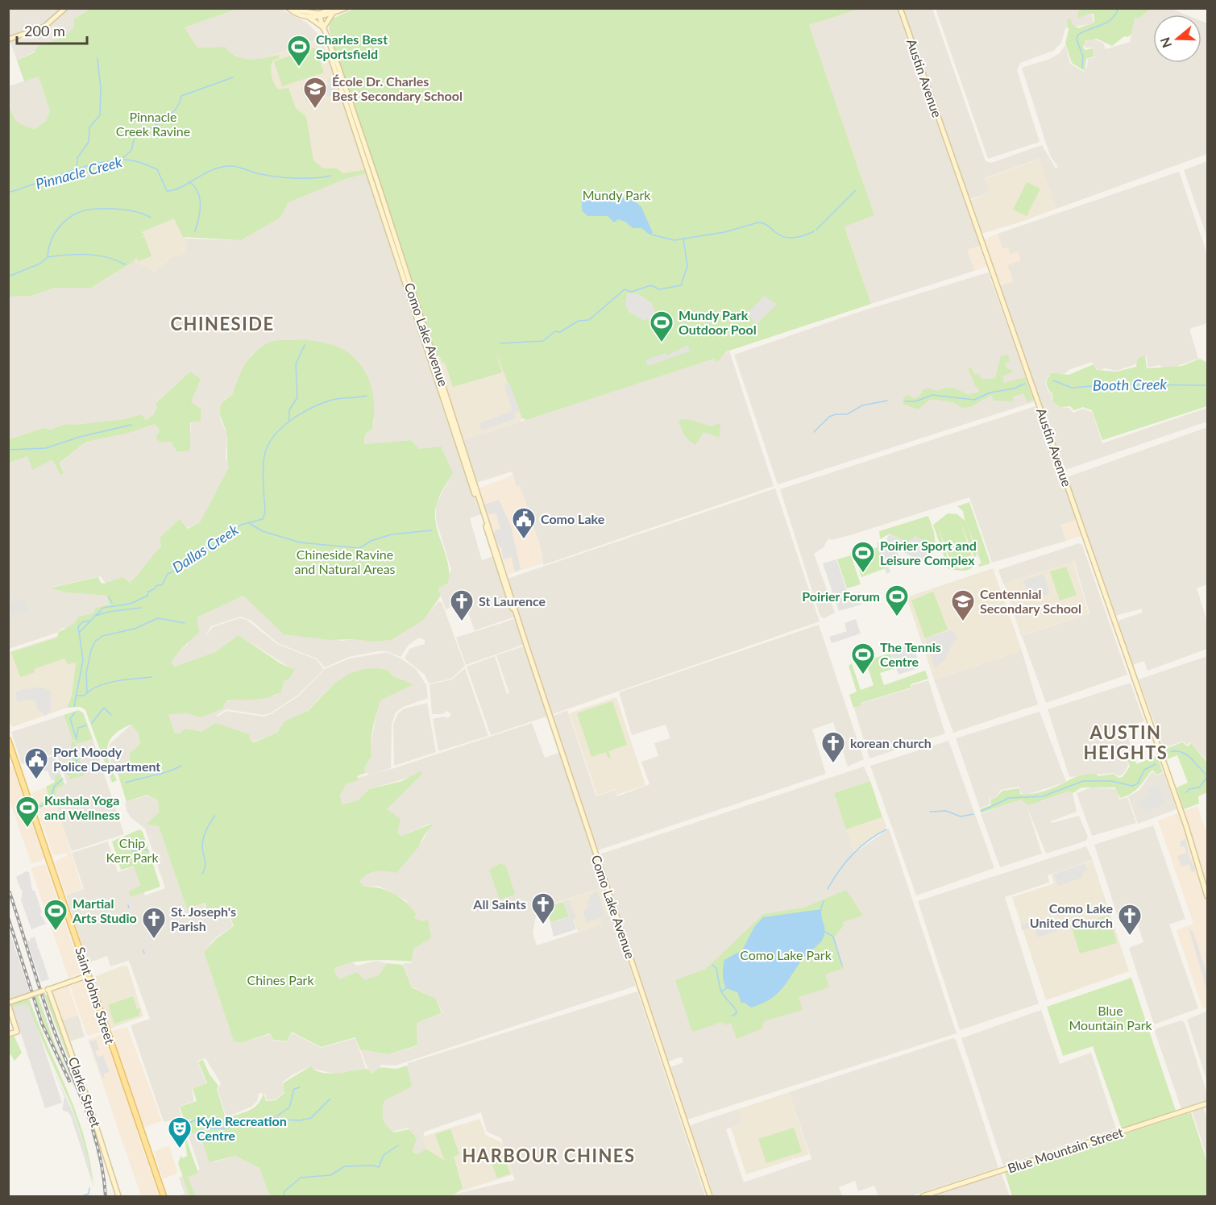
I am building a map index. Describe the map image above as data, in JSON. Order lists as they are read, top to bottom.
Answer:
{
  "streets": {
    "main road": [
      "Austin Avenue",
      "Como Lake Avenue",
      "Saint Johns Street",
      "Clarke Street",
      "Blue Mountain Street"
    ]
  },
  "districts": ["CHINESIDE", "AUSTIN HEIGHTS", "HARBOUR CHINES"],
  "water": ["Pinnacle Creek", "Booth Creek", "Dallas Creek"],
  "parks": [
    "Pinnacle Creek Ravine",
    "Mundy Park",
    "Chineside Ravine and Natural Areas",
    "Chip Kerr Park",
    "Como Lake Park",
    "Chines Park",
    "Blue Mountain Park"
  ],
  "places": {
    "sports": [
      "Charles Best Sportsfield",
      "Mundy Park Outdoor Pool",
      "Poirier Sport and Leisure Complex",
      "Poirier Forum",
      "The Tennis Centre",
      "Kushala Yoga and Wellness",
      "Martial Arts Studio"
    ],
    "school or university": ["École Dr. Charles Best Secondary School", "Centennial Secondary School"],
    "public building": ["Como Lake", "Port Moody Police Department"],
    "church": [
      "St Laurence",
      "korean church",
      "All Saints",
      "Como Lake United Church",
      "St. Joseph's Parish"
    ],
    "theatre": ["Kyle Recreation Centre"]
  },
  "scale_bar": "200 m",
  "north": "left"
}
